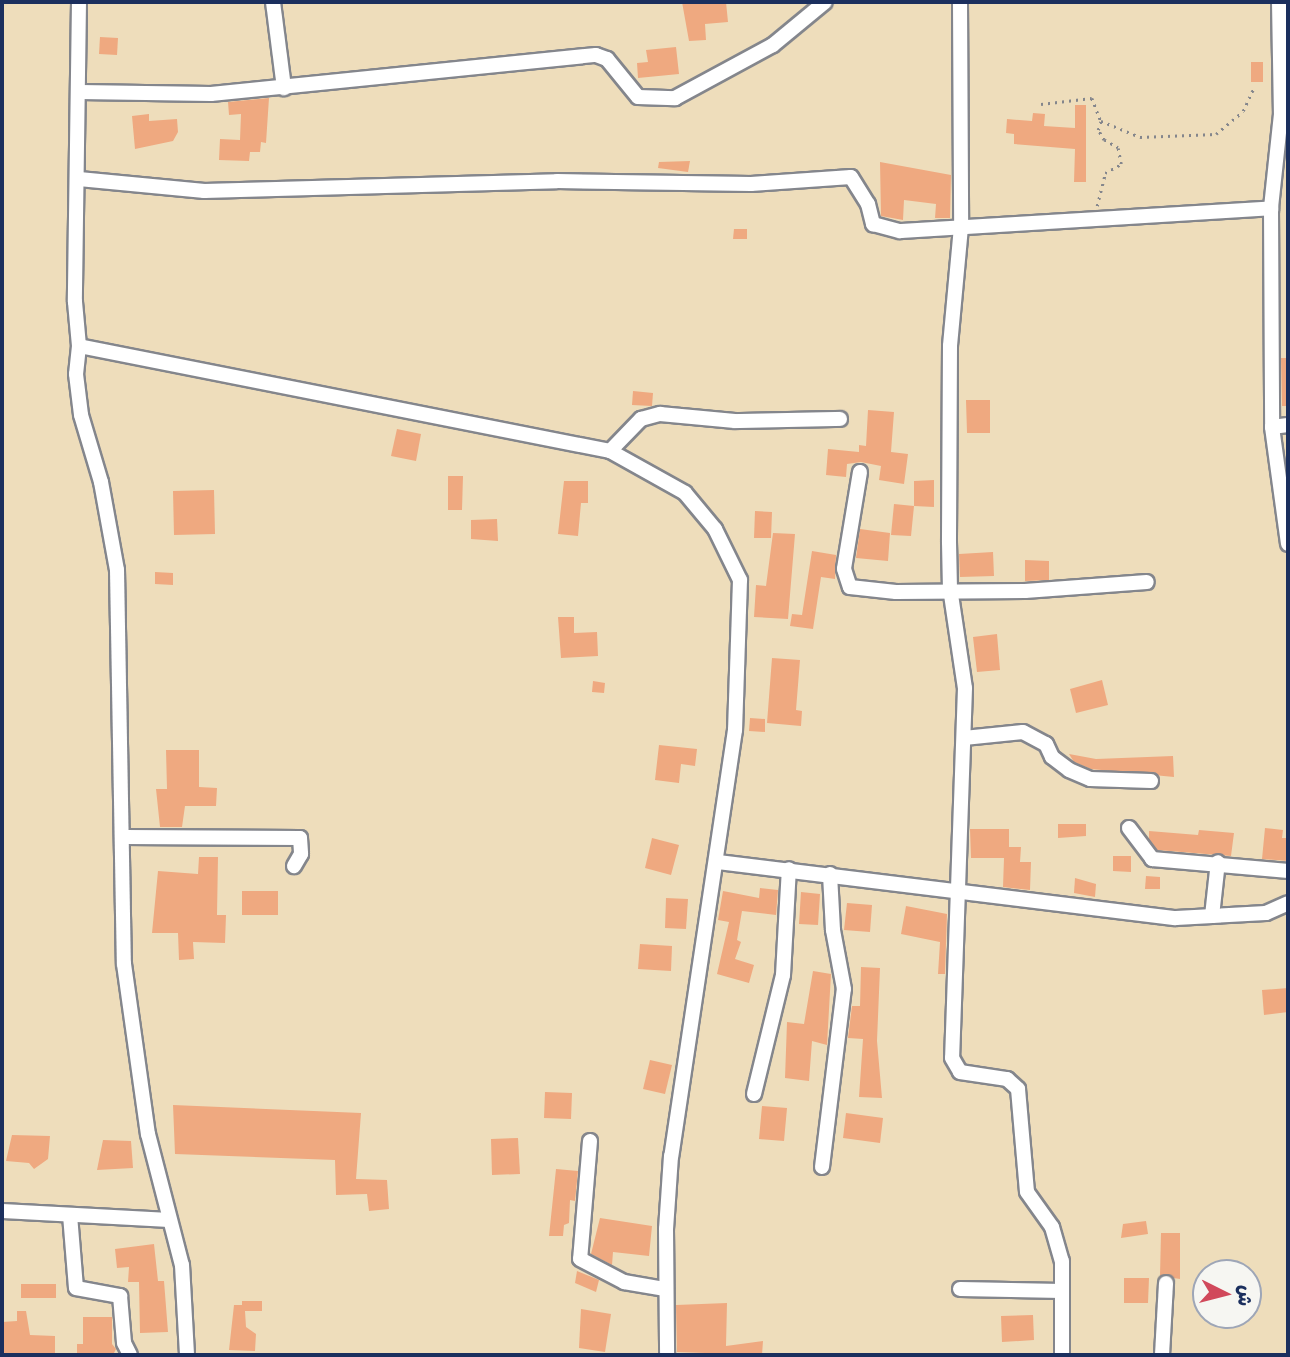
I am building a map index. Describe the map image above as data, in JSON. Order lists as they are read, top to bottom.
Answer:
{
  "north": "right"
}
